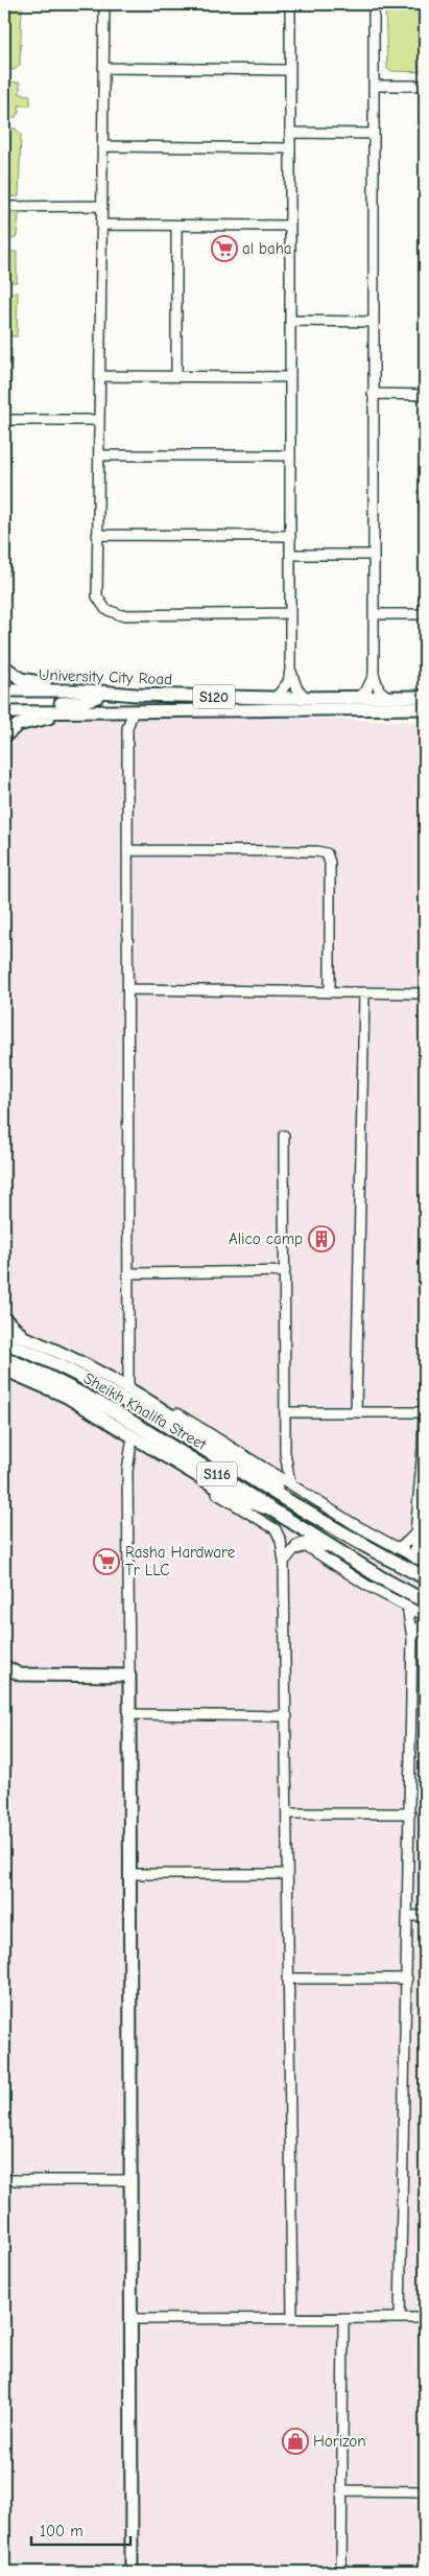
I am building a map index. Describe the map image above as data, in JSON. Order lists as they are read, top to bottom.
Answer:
{
  "streets": {
    "highway": ["Sheikh Khalifa Street", "S116"],
    "main road": ["University City Road", "S120"]
  },
  "places": {
    "supermarket": ["al baha", "Rasha Hardware Tr LLC"],
    "building": ["Alico camp"],
    "shop": ["Horizon"]
  },
  "scale_bar": "100 m"
}
